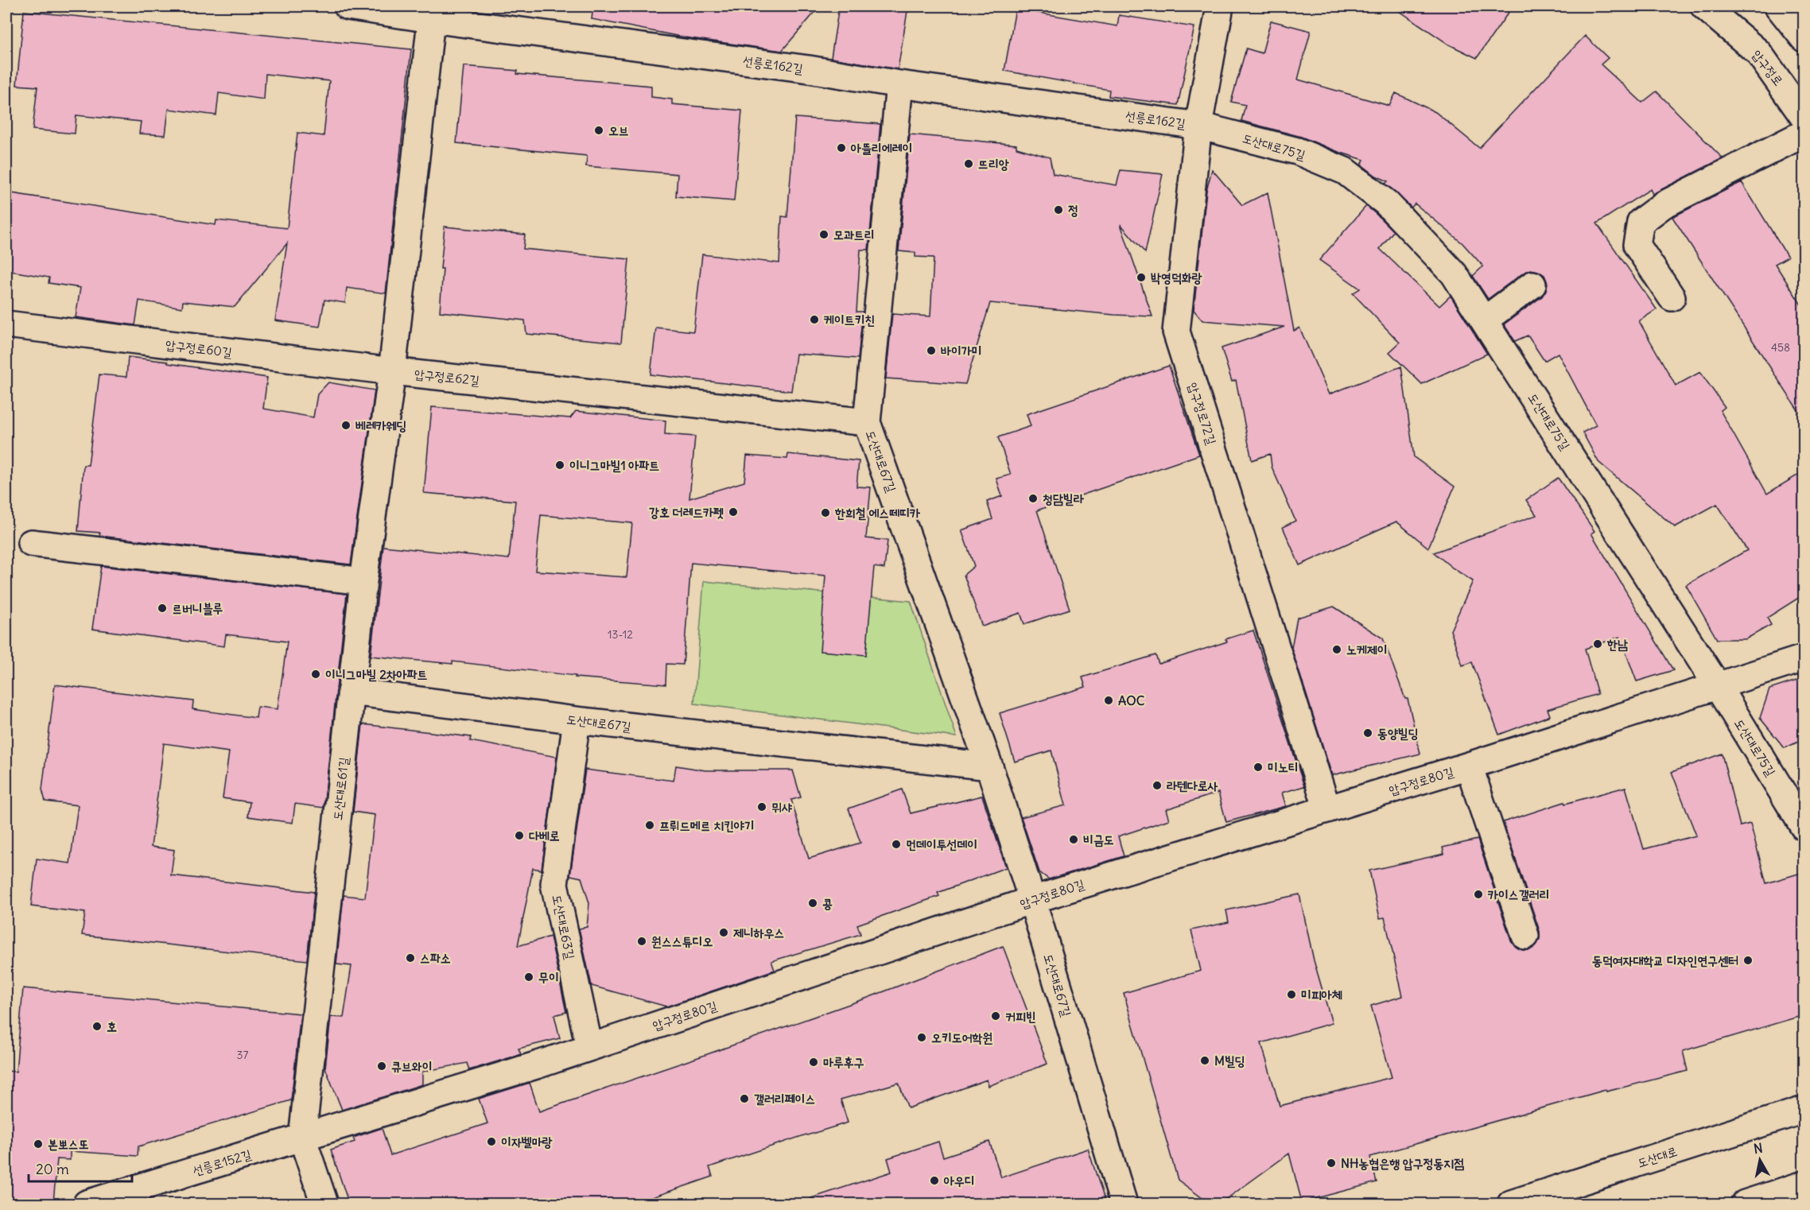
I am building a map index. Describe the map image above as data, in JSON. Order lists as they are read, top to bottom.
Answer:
{
  "streets": {
    "street": [
      "선릉로162길",
      "압구정로",
      "도산대로75길",
      "압구정로60길",
      "압구정로62길",
      "압구정로72길",
      "도산대로67길",
      "압구정로80길",
      "도산대로61길",
      "도산대로63길",
      "도산대로",
      "선릉로152길"
    ]
  },
  "crossings": [
    ["선릉로162길", "도산대로75길"],
    ["선릉로162길", "압구정로72길"],
    ["선릉로162길", "도산대로67길"],
    ["도산대로75길", "압구정로72길"],
    ["도산대로75길", "압구정로80길"],
    ["압구정로60길", "압구정로62길"],
    ["압구정로60길", "도산대로61길"],
    ["압구정로62길", "도산대로67길"],
    ["압구정로62길", "도산대로61길"],
    ["압구정로72길", "압구정로80길"],
    ["도산대로67길", "압구정로80길"],
    ["도산대로67길", "도산대로61길"],
    ["도산대로67길", "도산대로63길"],
    ["압구정로80길", "도산대로61길"],
    ["압구정로80길", "도산대로63길"],
    ["압구정로80길", "선릉로152길"],
    ["도산대로61길", "선릉로152길"]
  ],
  "places": [
    "오브",
    "아뜰리에레이",
    "뜨리앙",
    "정",
    "모과트리",
    "박영덕화랑",
    "케이트키친",
    "바이가미",
    "베레카웨딩",
    "이니그마빌1 아파트",
    "청담빌라",
    "강호 더레드카펫",
    "한희철 에스떼띠카",
    "르버니블루",
    "한남",
    "노케제이",
    "이니그마빌 2차아파트",
    "AOC",
    "동양빌딩",
    "미노티",
    "라텐다로사",
    "뮈샤",
    "프뤼드메르 치킨야기",
    "다베로",
    "비금도",
    "먼데이투선데이",
    "카이스갤러리",
    "콩",
    "제니하우스",
    "원스스튜디오",
    "스파소",
    "동덕여자대학교 디자인연구센터",
    "무이",
    "미피아체",
    "커피빈",
    "호",
    "오키도어학원",
    "M빌딩",
    "마루후구",
    "큐브와이",
    "갤러리페이스",
    "이자벨마랑",
    "본뽀스또",
    "NH농협은행 압구정동지점",
    "아우디"
  ],
  "house_numbers": ["458", "13-12", "37"],
  "scale_bar": "20 m",
  "north": "top"
}
